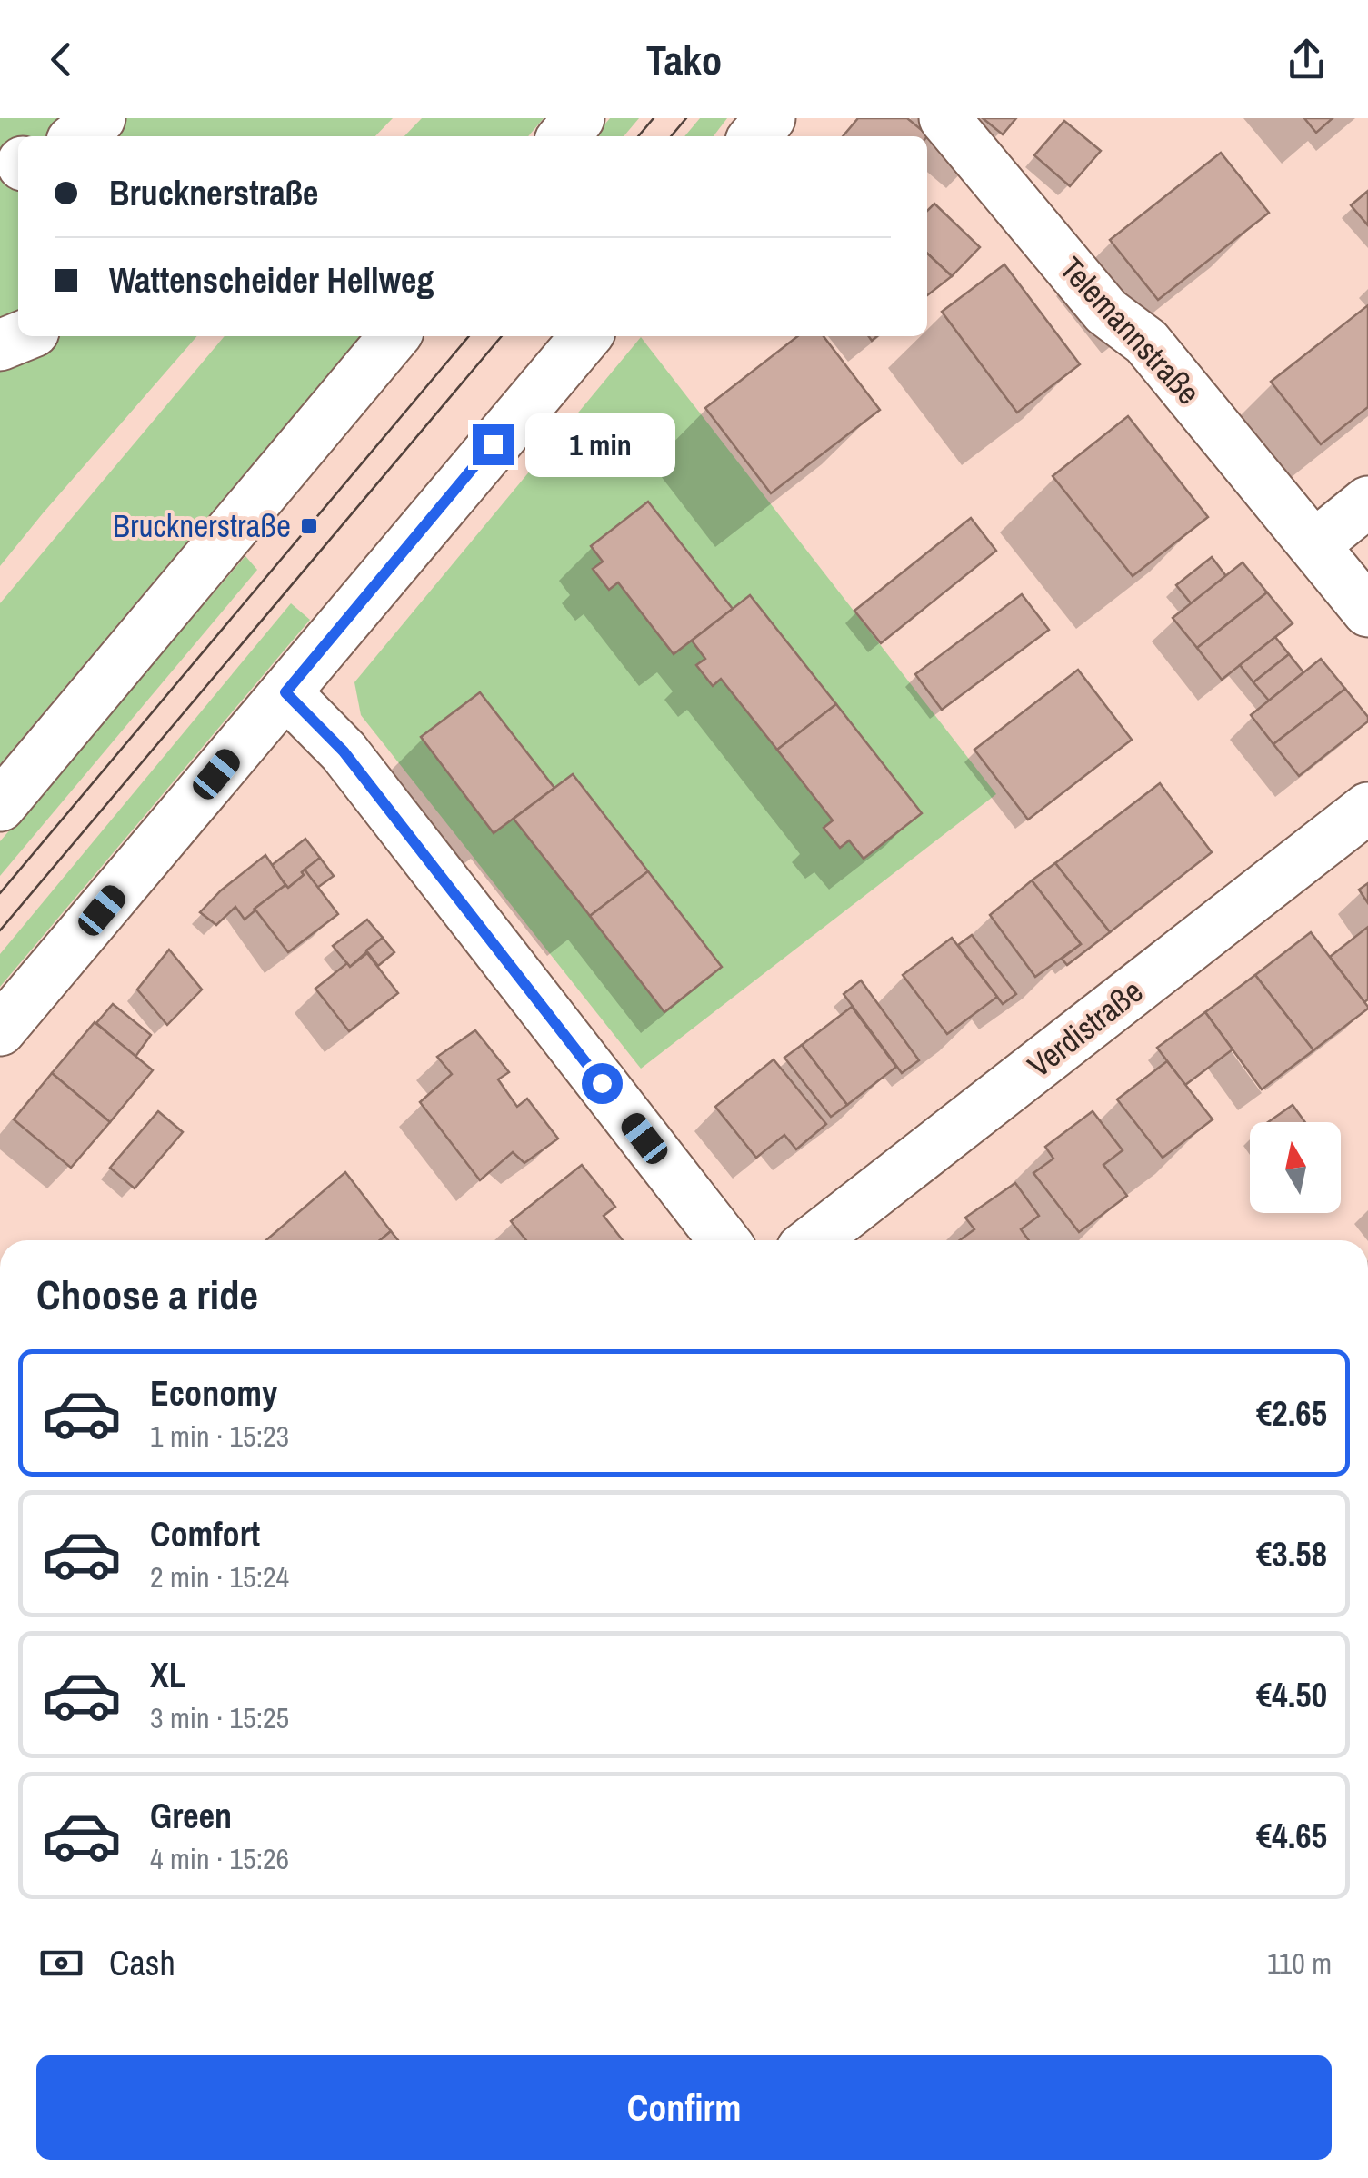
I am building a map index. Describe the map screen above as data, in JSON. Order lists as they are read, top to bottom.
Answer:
{
  "streets": {
    "street": ["Telemannstraße", "Verdistraße"]
  },
  "places": {
    "transit": ["Brucknerstraße"]
  },
  "north": "top",
  "page": {
    "header": "Tako",
    "banner": ["Brucknerstraße", "Wattenscheider Hellweg"],
    "bubble": "1 min",
    "heading": "Choose a ride",
    "list": [
      {
        "name": "Economy",
        "note": "1 min · 15:23",
        "value": "€2.65"
      },
      {
        "name": "Comfort",
        "note": "2 min · 15:24",
        "value": "€3.58"
      },
      {
        "name": "XL",
        "note": "3 min · 15:25",
        "value": "€4.50"
      },
      {
        "name": "Green",
        "note": "4 min · 15:26",
        "value": "€4.65"
      }
    ],
    "pay": ["Cash", "110 m"],
    "buttons": "Confirm"
  }
}
